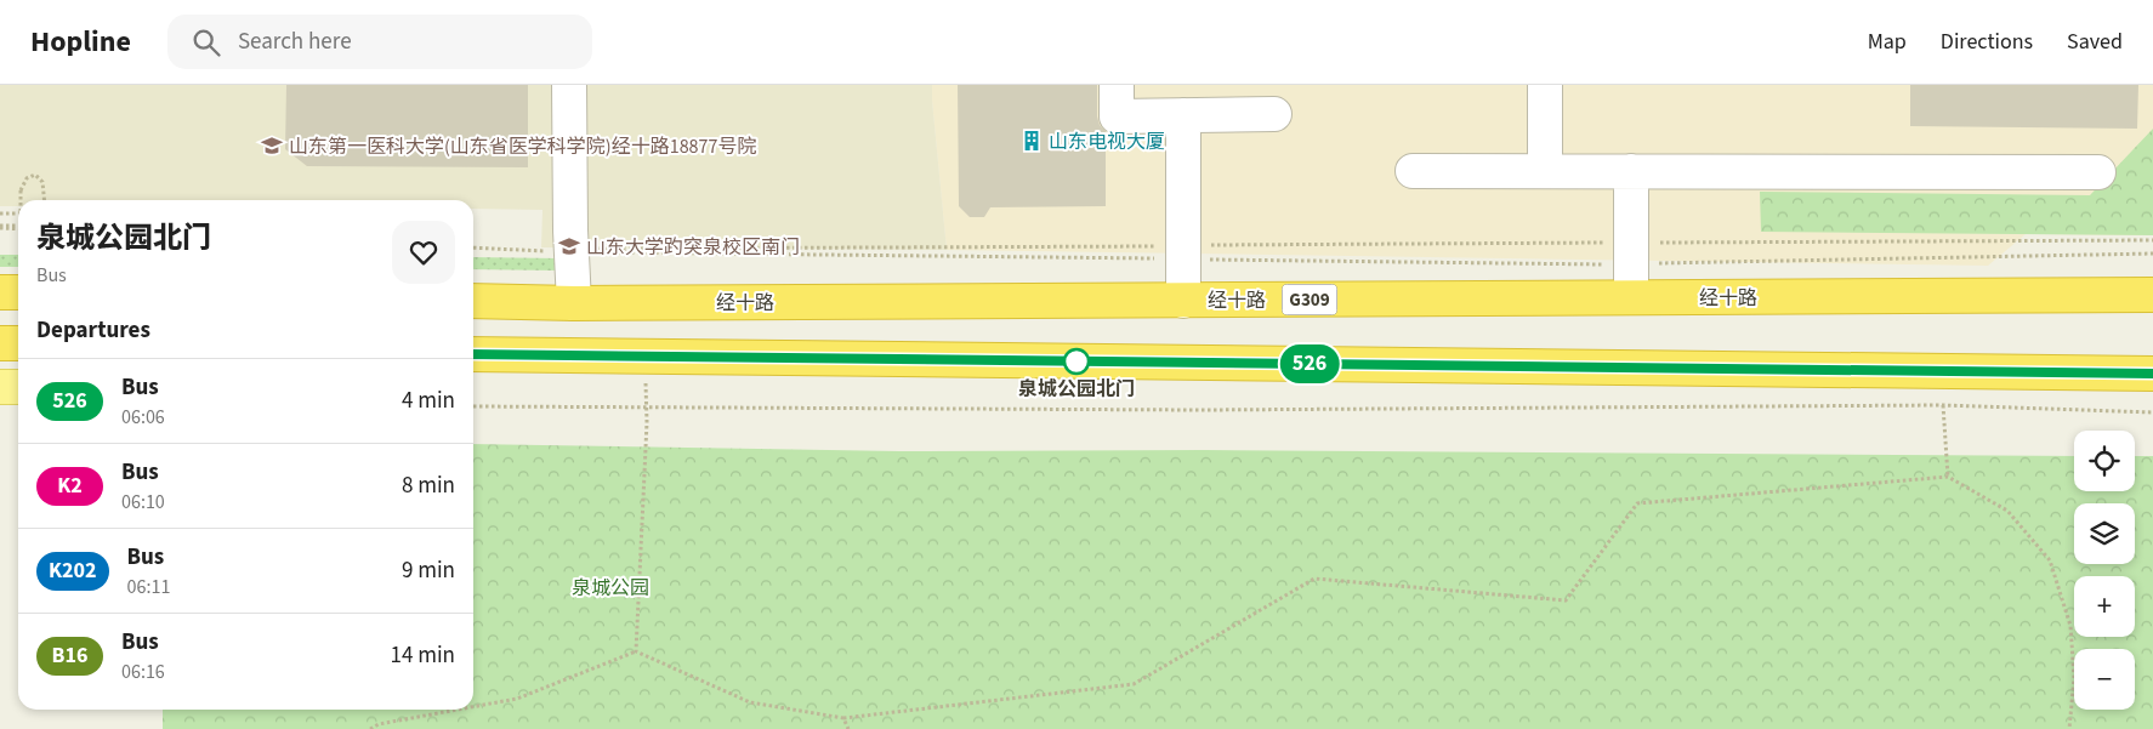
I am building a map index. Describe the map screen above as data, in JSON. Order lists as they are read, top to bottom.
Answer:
{
  "streets": {
    "highway": ["经十路", "G309"]
  },
  "parks": ["泉城公园"],
  "places": {
    "building": ["山东电视大厦"],
    "school or university": ["山东第一医科大学(山东省医学科学院)经十路18877号院", "山东大学趵突泉校区南门"],
    "other": ["泉城公园北门"]
  },
  "lines": ["bus line 526"],
  "page": {
    "header": "Hopline",
    "search": "Search here",
    "nav": ["Map", "Directions", "Saved"],
    "on_map": "526",
    "heading": [
      ["泉城公园北门", "Bus"],
      "Departures"
    ],
    "list": [
      {
        "mark": "526",
        "name": "Bus",
        "note": "06:06",
        "value": "4 min"
      },
      {
        "mark": "K2",
        "name": "Bus",
        "note": "06:10",
        "value": "8 min"
      },
      {
        "mark": "K202",
        "name": "Bus",
        "note": "06:11",
        "value": "9 min"
      },
      {
        "mark": "B16",
        "name": "Bus",
        "note": "06:16",
        "value": "14 min"
      }
    ],
    "map_buttons": ["+", "−"]
  }
}
